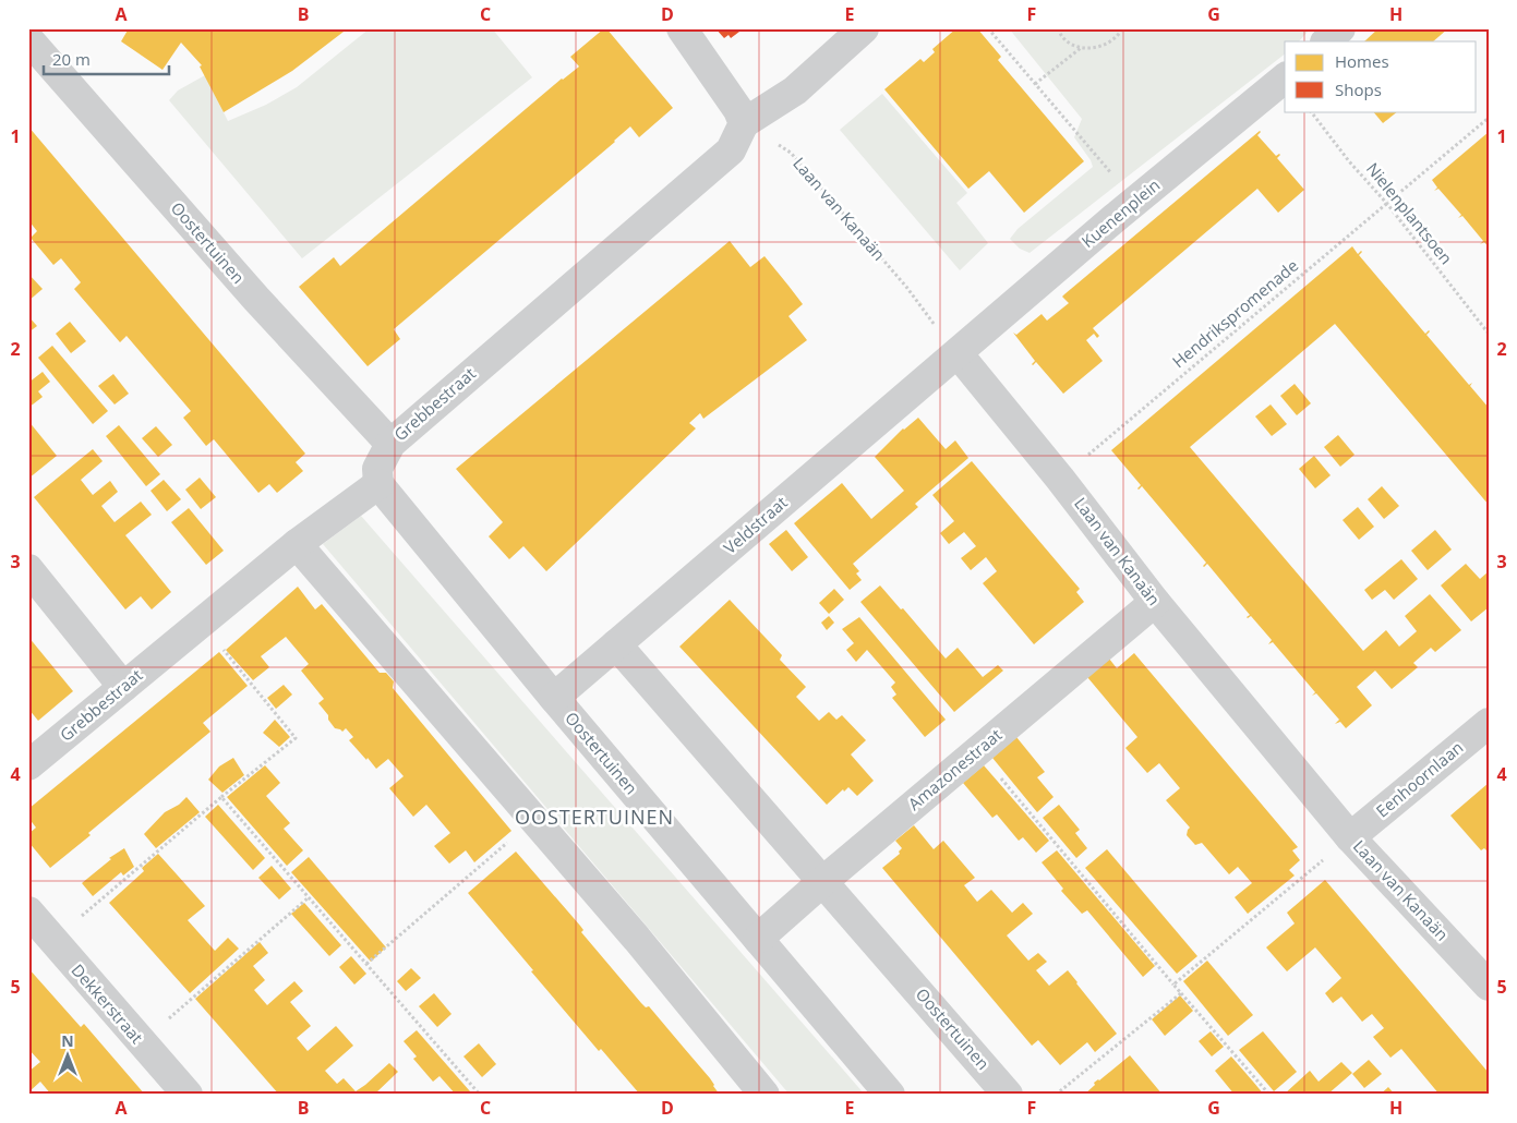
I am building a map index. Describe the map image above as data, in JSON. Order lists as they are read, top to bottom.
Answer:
{
  "streets": {
    "street": [
      "Laan van Kanaän",
      "Kuenenplein",
      "Oostertuinen",
      "Grebbestraat",
      "Veldstraat",
      "Amazonestraat",
      "Eenhoornlaan",
      "Dekkerstraat"
    ],
    "path": ["Nielenplantsoen", "Hendrikspromenade"]
  },
  "crossings": [
    ["Laan van Kanaän", "Kuenenplein"],
    ["Laan van Kanaän", "Grebbestraat"],
    ["Laan van Kanaän", "Veldstraat"],
    ["Laan van Kanaän", "Amazonestraat"],
    ["Laan van Kanaän", "Eenhoornlaan"],
    ["Kuenenplein", "Veldstraat"],
    ["Nielenplantsoen", "Hendrikspromenade"],
    ["Oostertuinen", "Grebbestraat"],
    ["Oostertuinen", "Veldstraat"],
    ["Oostertuinen", "Amazonestraat"]
  ],
  "districts": ["OOSTERTUINEN"],
  "legend": ["Homes", "Shops"],
  "scale_bar": "20 m",
  "north": "top",
  "grid": {
    "columns": [
      "A",
      "B",
      "C",
      "D",
      "E",
      "F",
      "G",
      "H"
    ],
    "rows": [
      "1",
      "2",
      "3",
      "4",
      "5"
    ]
  }
}
